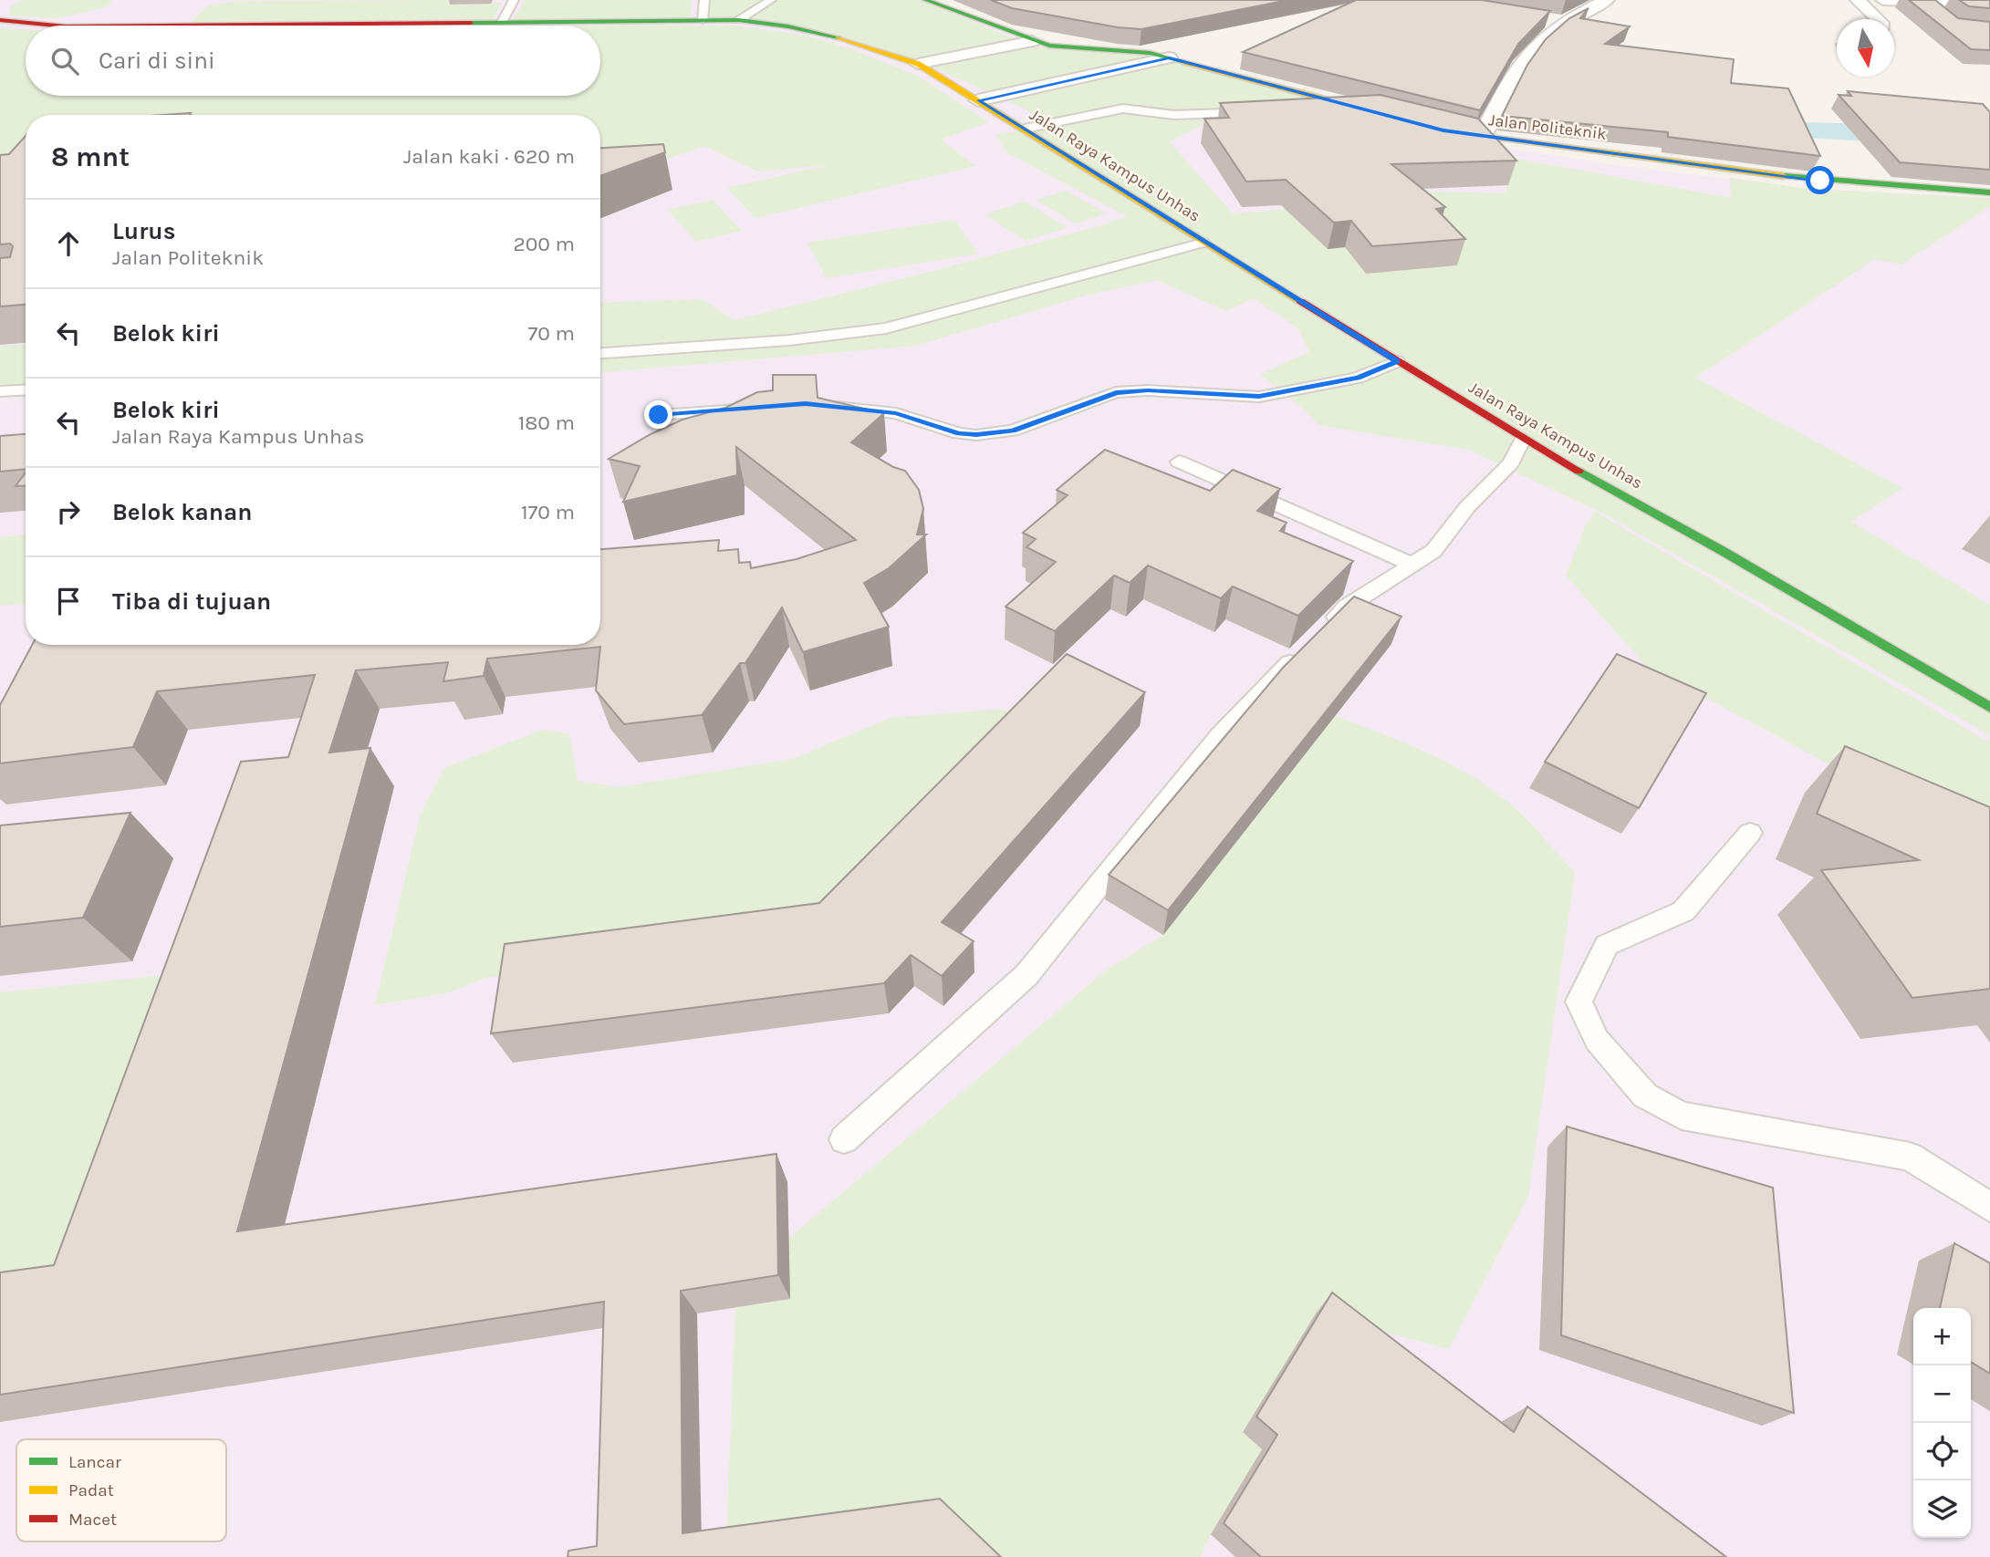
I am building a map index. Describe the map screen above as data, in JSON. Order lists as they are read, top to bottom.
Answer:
{
  "streets": {
    "street": ["Jalan Politeknik", "Jalan Raya Kampus Unhas"]
  },
  "legend": ["Lancar", "Padat", "Macet"],
  "north": "bottom",
  "page": {
    "search": "Cari di sini",
    "heading": ["8 mnt", "Jalan kaki · 620 m"],
    "list": [
      ["Lurus", "Jalan Politeknik", "200 m"],
      ["Belok kiri", "70 m"],
      ["Belok kiri", "Jalan Raya Kampus Unhas", "180 m"],
      ["Belok kanan", "170 m"],
      "Tiba di tujuan"
    ],
    "map_buttons": ["+", "−"]
  }
}
